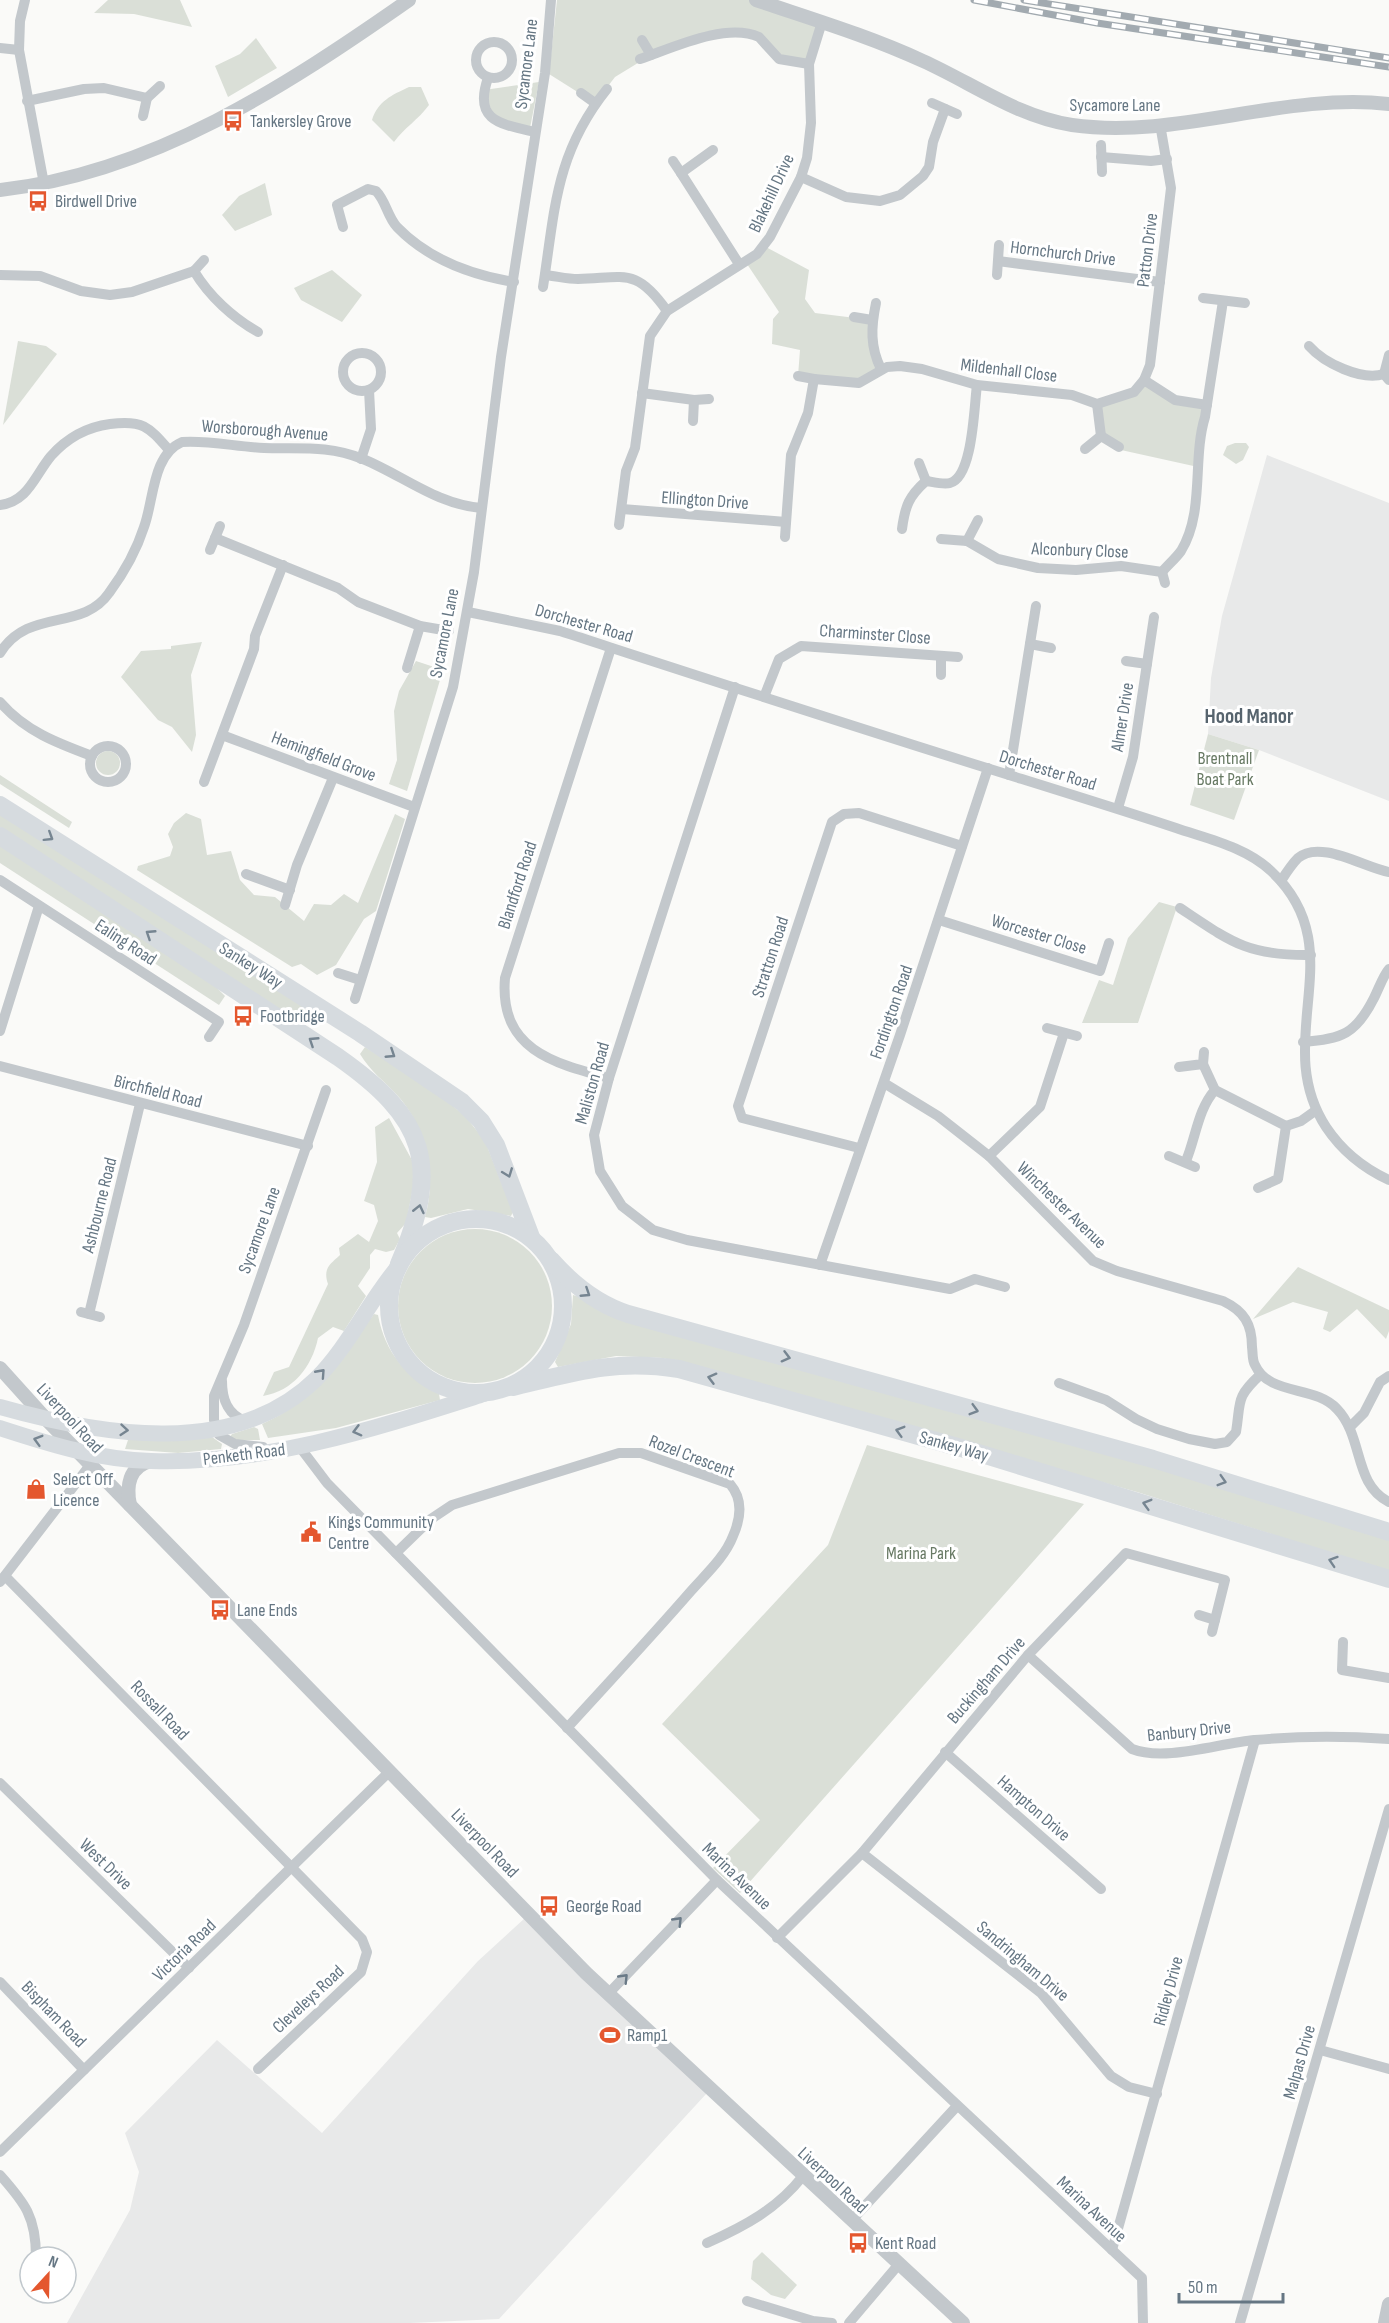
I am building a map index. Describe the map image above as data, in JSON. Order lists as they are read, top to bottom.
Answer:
{
  "streets": {
    "highway": ["Sankey Way"],
    "main road": ["Penketh Road"],
    "street": [
      "Sycamore Lane",
      "Blakehill Drive",
      "Patton Drive",
      "Hornchurch Drive",
      "Mildenhall Close",
      "Worsborough Avenue",
      "Ellington Drive",
      "Alconbury Close",
      "Dorchester Road",
      "Charminster Close",
      "Almer Drive",
      "Hemingfield Grove",
      "Blandford Road",
      "Worcester Close",
      "Ealing Road",
      "Stratton Road",
      "Fordington Road",
      "Maliston Road",
      "Birchfield Road",
      "Ashbourne Road",
      "Winchester Avenue",
      "Liverpool Road",
      "Rozel Crescent",
      "Buckingham Drive",
      "Rossall Road",
      "Banbury Drive",
      "Hampton Drive",
      "West Drive",
      "Marina Avenue",
      "Victoria Road",
      "Sandringham Drive",
      "Ridley Drive",
      "Cleveleys Road",
      "Bispham Road",
      "Malpas Drive"
    ]
  },
  "crossings": [
    ["Sycamore Lane", "Blakehill Drive"],
    ["Sycamore Lane", "Patton Drive"],
    ["Sycamore Lane", "Worsborough Avenue"],
    ["Sycamore Lane", "Dorchester Road"],
    ["Sycamore Lane", "Hemingfield Grove"],
    ["Sycamore Lane", "Birchfield Road"],
    ["Sycamore Lane", "Penketh Road"],
    ["Blakehill Drive", "Ellington Drive"],
    ["Patton Drive", "Hornchurch Drive"],
    ["Dorchester Road", "Charminster Close"],
    ["Dorchester Road", "Almer Drive"],
    ["Dorchester Road", "Blandford Road"],
    ["Dorchester Road", "Fordington Road"],
    ["Dorchester Road", "Maliston Road"],
    ["Blandford Road", "Maliston Road"],
    ["Worcester Close", "Fordington Road"],
    ["Stratton Road", "Fordington Road"],
    ["Sankey Way", "Penketh Road"],
    ["Fordington Road", "Maliston Road"],
    ["Fordington Road", "Winchester Avenue"],
    ["Birchfield Road", "Ashbourne Road"],
    ["Liverpool Road", "Penketh Road"],
    ["Liverpool Road", "Victoria Road"],
    ["Penketh Road", "Marina Avenue"],
    ["Rozel Crescent", "Marina Avenue"],
    ["Buckingham Drive", "Banbury Drive"],
    ["Buckingham Drive", "Hampton Drive"],
    ["Buckingham Drive", "Marina Avenue"],
    ["Buckingham Drive", "Sandringham Drive"],
    ["Rossall Road", "Victoria Road"],
    ["Rossall Road", "Cleveleys Road"],
    ["Banbury Drive", "Ridley Drive"],
    ["West Drive", "Victoria Road"],
    ["Marina Avenue", "Ridley Drive"],
    ["Victoria Road", "Cleveleys Road"],
    ["Victoria Road", "Bispham Road"],
    ["Sandringham Drive", "Ridley Drive"]
  ],
  "districts": ["Hood Manor"],
  "parks": ["Brentnall Boat Park", "Marina Park"],
  "places": {
    "bus stop": [
      "Tankersley Grove",
      "Birdwell Drive",
      "Footbridge",
      "Lane Ends",
      "George Road",
      "Kent Road"
    ],
    "shop": ["Select Off Licence"],
    "public building": ["Kings Community Centre"],
    "sports": ["Ramp1"]
  },
  "scale_bar": "50 m",
  "north": "top"
}
